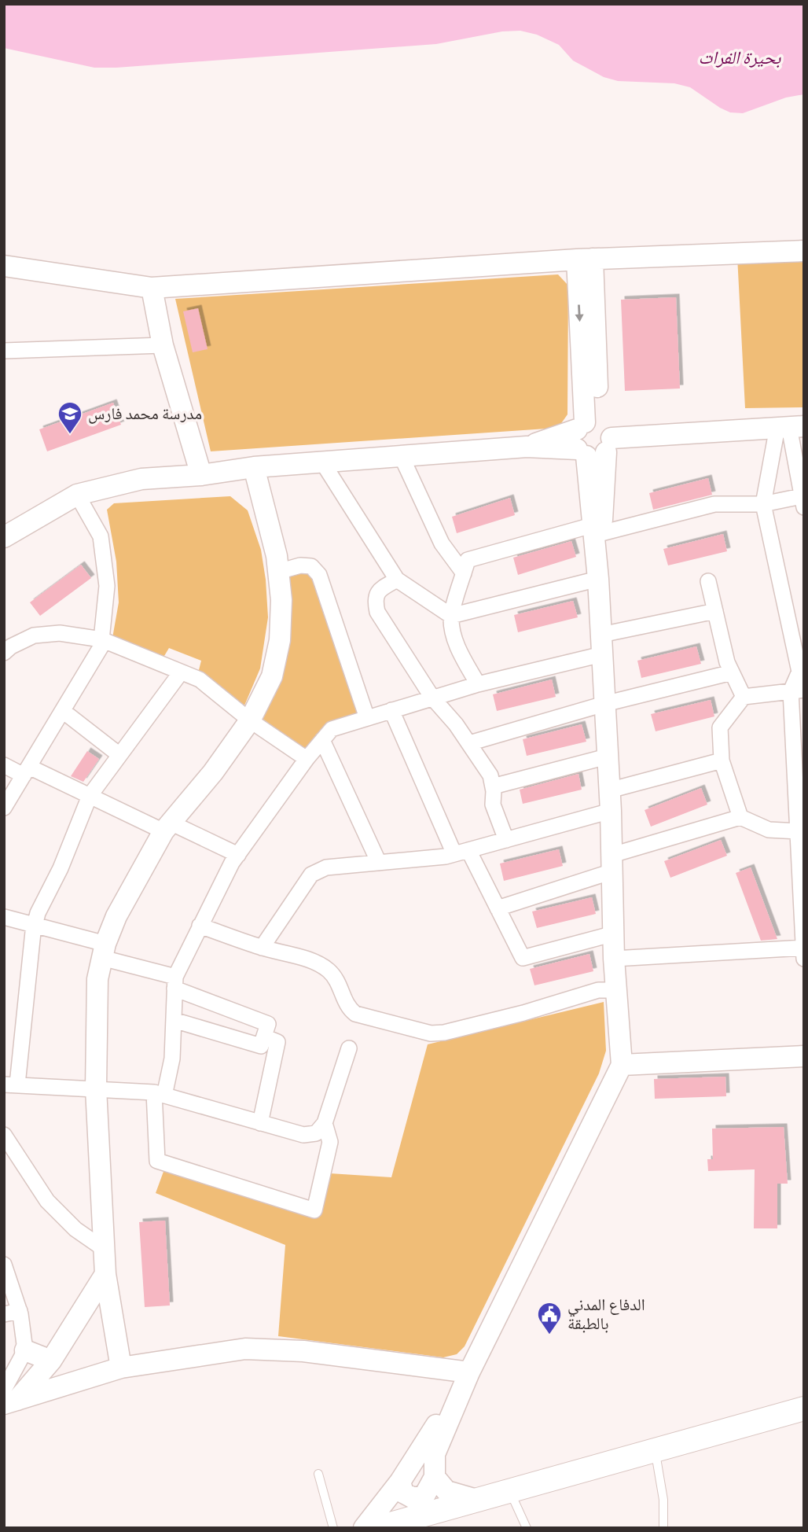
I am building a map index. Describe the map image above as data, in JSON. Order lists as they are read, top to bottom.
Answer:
{
  "water": ["بحيرة الفرات"],
  "places": {
    "school or university": ["مدرسة محمد فارس"],
    "public building": ["الدفاع المدني بالطبقة"]
  }
}
